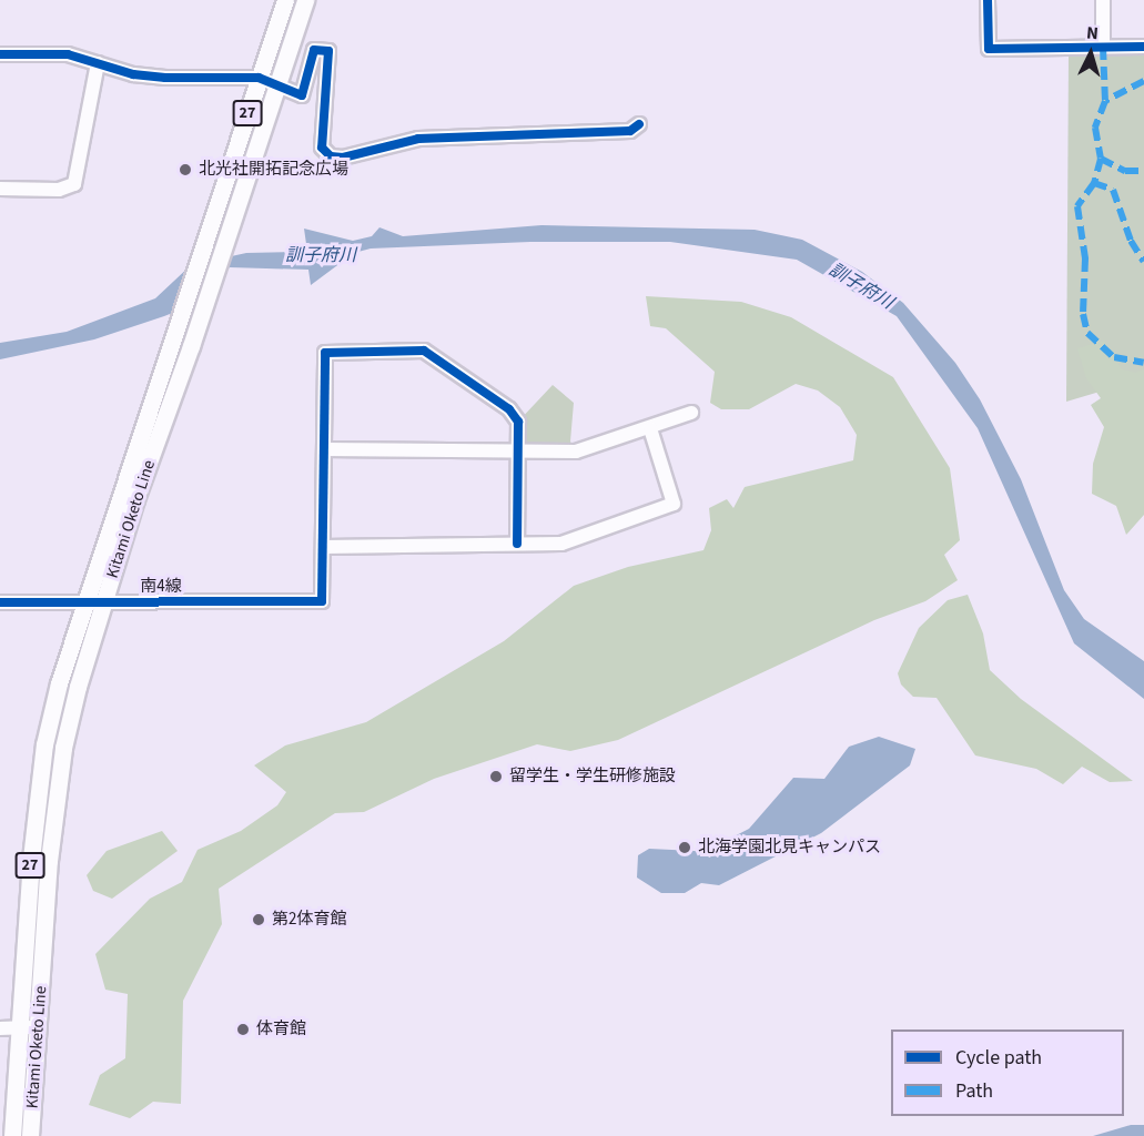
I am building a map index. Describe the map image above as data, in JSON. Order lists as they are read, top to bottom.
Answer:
{
  "streets": {
    "main road": ["27", "Kitami Oketo Line"],
    "street": ["南4線"]
  },
  "crossings": [
    ["Kitami Oketo Line", "南4線"]
  ],
  "water": ["訓子府川"],
  "places": [
    "北光社開拓記念広場",
    "留学生・学生研修施設",
    "北海学園北見キャンパス",
    "第2体育館",
    "体育館"
  ],
  "legend": ["Cycle path", "Path"],
  "north": "top"
}
